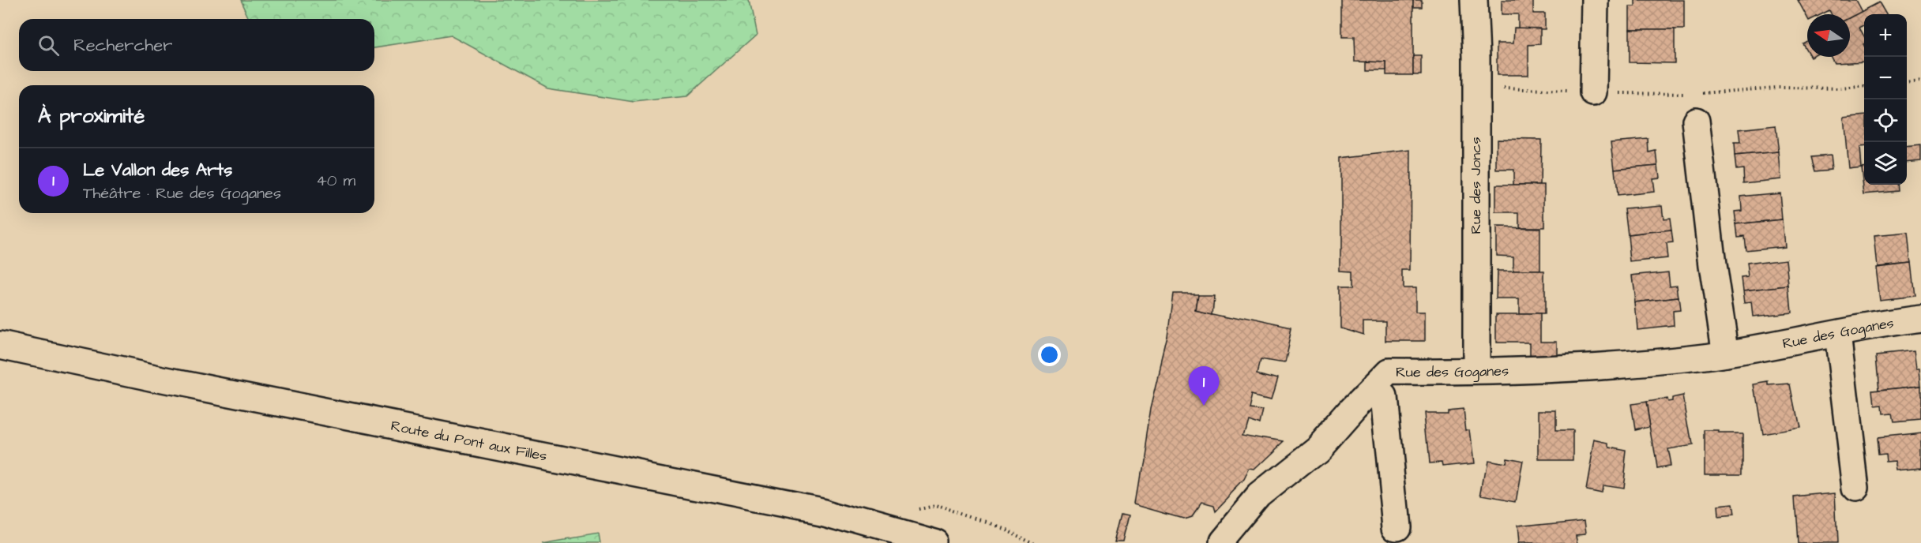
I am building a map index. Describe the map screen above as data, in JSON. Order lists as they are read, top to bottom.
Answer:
{
  "streets": {
    "street": ["Rue des Joncs", "Rue des Goganes", "Route du Pont aux Filles"]
  },
  "crossings": [
    ["Rue des Joncs", "Rue des Goganes"]
  ],
  "north": "left",
  "page": {
    "map_buttons": ["+", "−"],
    "search": "Rechercher",
    "heading": "À proximité",
    "list": [
      {
        "mark": "1",
        "name": "Le Vallon des Arts",
        "note": "Théâtre · Rue des Goganes",
        "value": "40 m"
      }
    ],
    "pins": "1"
  }
}
